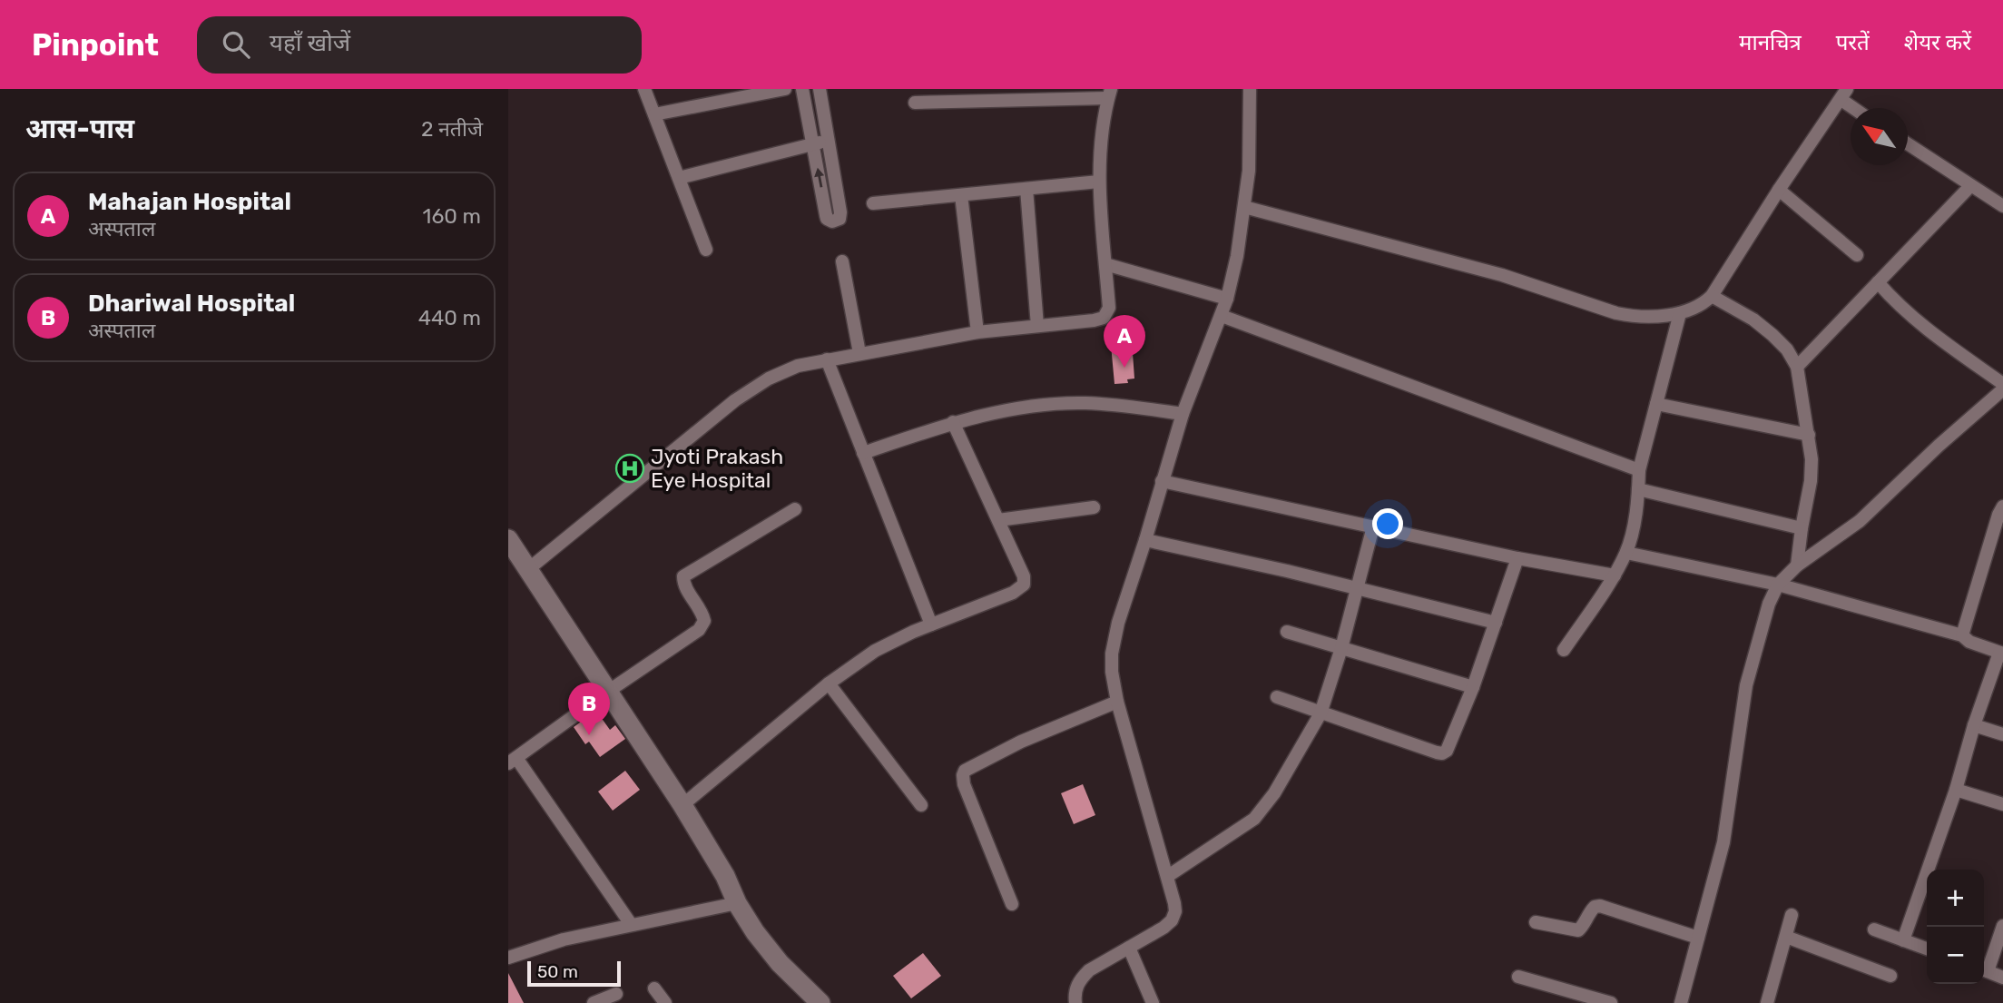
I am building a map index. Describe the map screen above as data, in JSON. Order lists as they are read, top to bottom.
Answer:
{
  "places": {
    "hospital": ["Jyoti Prakash Eye Hospital"]
  },
  "scale_bar": "50 m",
  "north": "top left",
  "page": {
    "header": "Pinpoint",
    "search": "यहाँ खोजें",
    "nav": ["मानचित्र", "परतें", "शेयर करें"],
    "heading": ["आस-पास", "2 नतीजे"],
    "list": [
      {
        "mark": "A",
        "name": "Mahajan Hospital",
        "note": "अस्पताल",
        "value": "160 m"
      },
      {
        "mark": "B",
        "name": "Dhariwal Hospital",
        "note": "अस्पताल",
        "value": "440 m"
      }
    ],
    "pins": ["A", "B"],
    "map_buttons": ["+", "−"],
    "scale": "50 m"
  }
}
